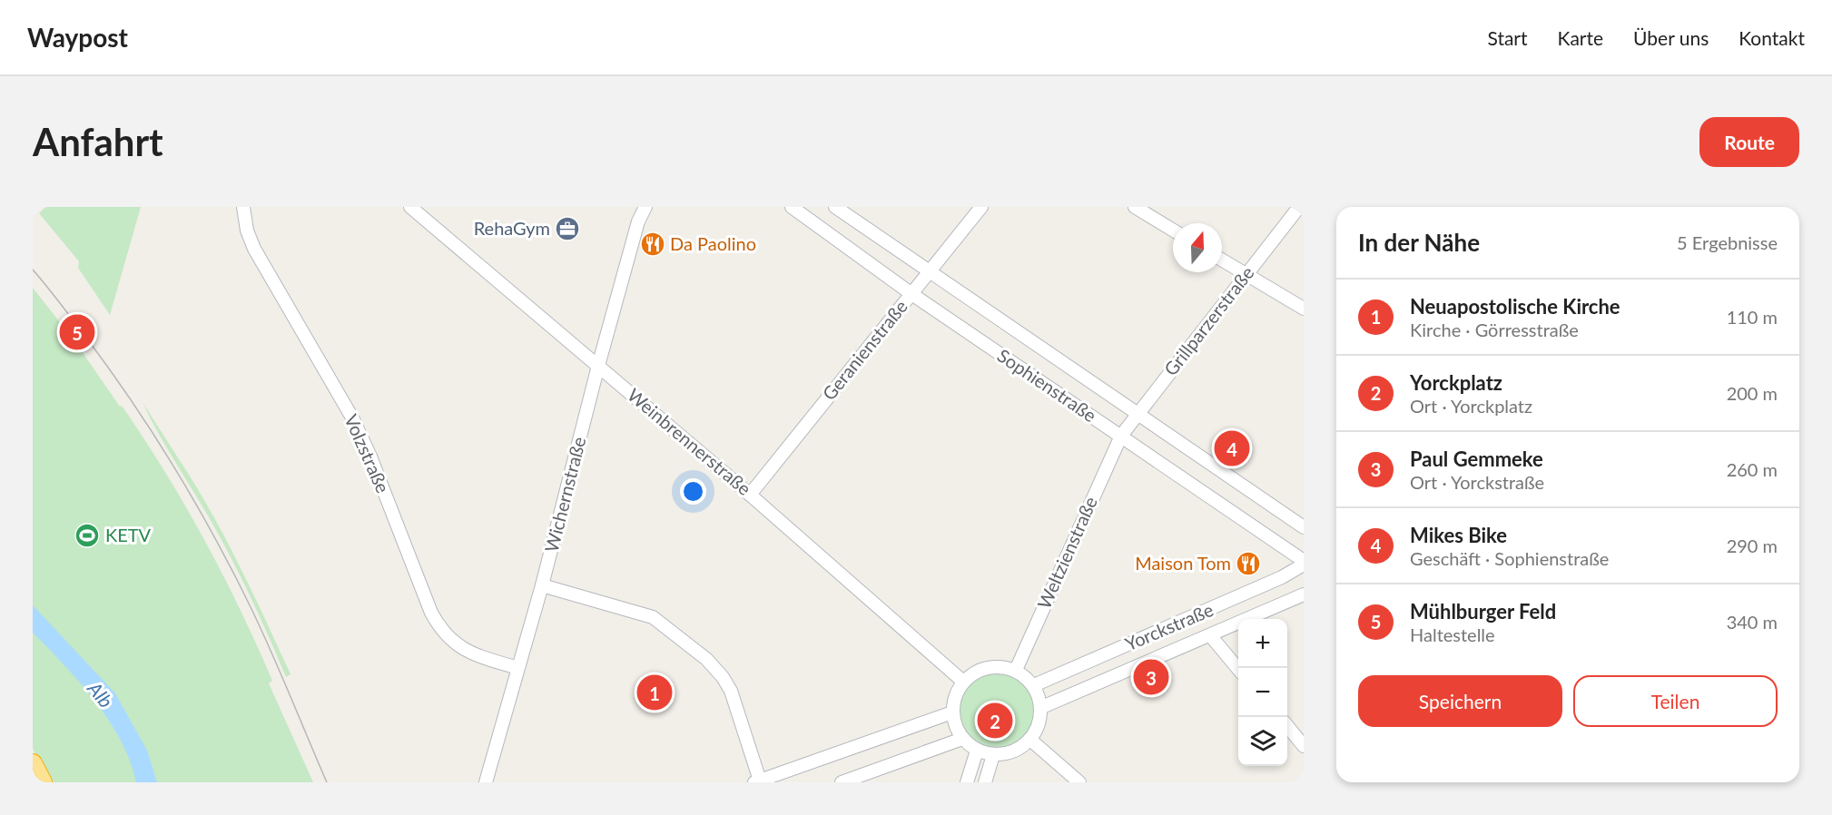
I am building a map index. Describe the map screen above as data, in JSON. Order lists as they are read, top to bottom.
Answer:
{
  "streets": {
    "street": [
      "Grillparzerstraße",
      "Geranienstraße",
      "Sophienstraße",
      "Weinbrennerstraße",
      "Volzstraße",
      "Wichernstraße",
      "Weltzienstraße",
      "Yorckstraße"
    ]
  },
  "crossings": [
    ["Grillparzerstraße", "Sophienstraße"],
    ["Grillparzerstraße", "Weltzienstraße"],
    ["Geranienstraße", "Sophienstraße"],
    ["Geranienstraße", "Weinbrennerstraße"],
    ["Sophienstraße", "Weltzienstraße"],
    ["Sophienstraße", "Yorckstraße"],
    ["Weinbrennerstraße", "Wichernstraße"],
    ["Weinbrennerstraße", "Weltzienstraße"],
    ["Weinbrennerstraße", "Yorckstraße"],
    ["Volzstraße", "Wichernstraße"],
    ["Weltzienstraße", "Yorckstraße"]
  ],
  "water": ["Alb"],
  "places": {
    "office": ["RehaGym"],
    "restaurant": ["Da Paolino", "Maison Tom"],
    "sports": ["KETV"]
  },
  "north": "top",
  "page": {
    "header": "Waypost",
    "nav": [
      "Start",
      "Karte",
      "Über uns",
      "Kontakt"
    ],
    "buttons": [
      "Route",
      ["Speichern", "Teilen"]
    ],
    "title": "Anfahrt",
    "heading": ["In der Nähe", "5 Ergebnisse"],
    "list": [
      {
        "mark": "1",
        "name": "Neuapostolische Kirche",
        "note": "Kirche · Görresstraße",
        "value": "110 m"
      },
      {
        "mark": "2",
        "name": "Yorckplatz",
        "note": "Ort · Yorckplatz",
        "value": "200 m"
      },
      {
        "mark": "3",
        "name": "Paul Gemmeke",
        "note": "Ort · Yorckstraße",
        "value": "260 m"
      },
      {
        "mark": "4",
        "name": "Mikes Bike",
        "note": "Geschäft · Sophienstraße",
        "value": "290 m"
      },
      {
        "mark": "5",
        "name": "Mühlburger Feld",
        "note": "Haltestelle",
        "value": "340 m"
      }
    ],
    "pins": [
      "5",
      "4",
      "3",
      "1",
      "2"
    ],
    "map_buttons": ["+", "−"]
  }
}
